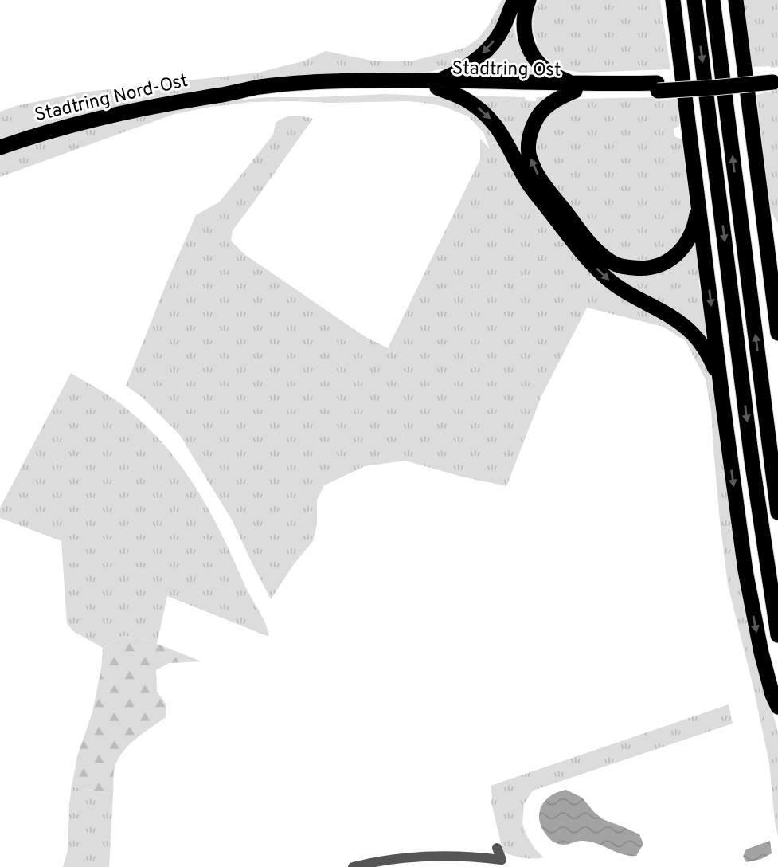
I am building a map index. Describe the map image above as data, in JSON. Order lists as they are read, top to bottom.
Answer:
{
  "streets": {
    "highway": ["Stadtring Ost", "Stadtring Nord-Ost"]
  },
  "crossings": [
    ["Stadtring Ost", "Stadtring Nord-Ost"]
  ]
}
